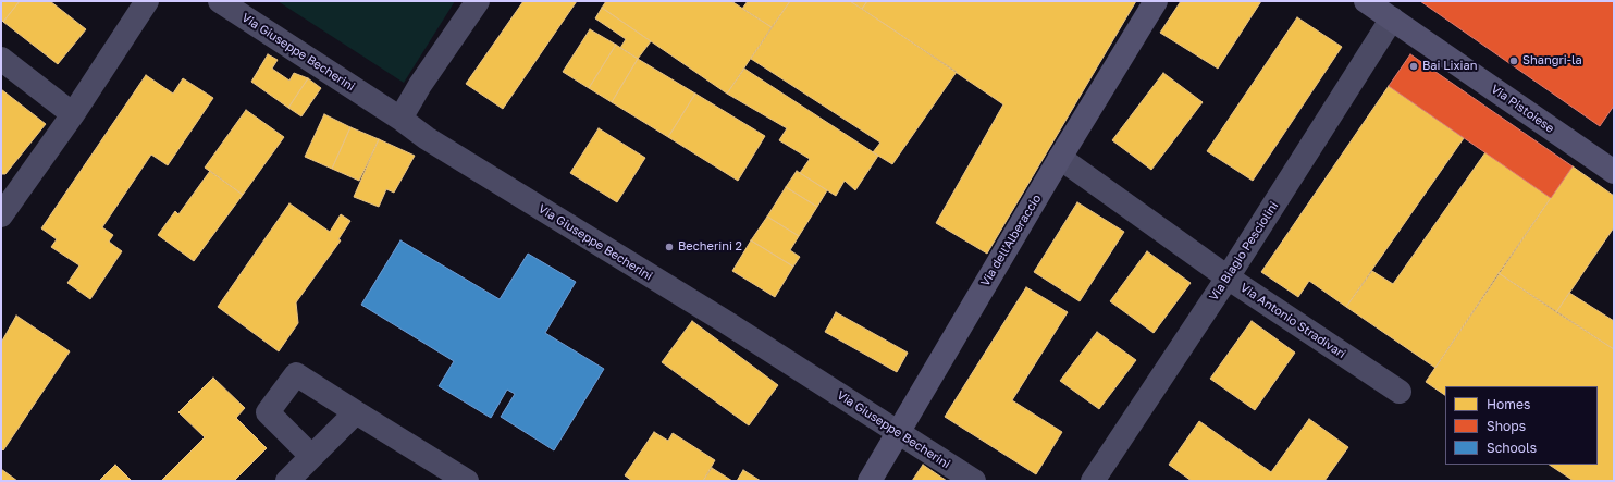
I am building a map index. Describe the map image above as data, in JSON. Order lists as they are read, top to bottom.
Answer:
{
  "streets": {
    "street": [
      "Via Giuseppe Becherini",
      "Via Pistoiese",
      "Via dell'Alberaccio",
      "Via Biagio Pesciolini",
      "Via Antonio Stradivari"
    ]
  },
  "crossings": [
    ["Via Giuseppe Becherini", "Via dell'Alberaccio"],
    ["Via Pistoiese", "Via Biagio Pesciolini"],
    ["Via dell'Alberaccio", "Via Antonio Stradivari"],
    ["Via Biagio Pesciolini", "Via Antonio Stradivari"]
  ],
  "places": ["Shangri-la", "Bai Lixian", "Becherini 2"],
  "legend": ["Homes", "Shops", "Schools"]
}
